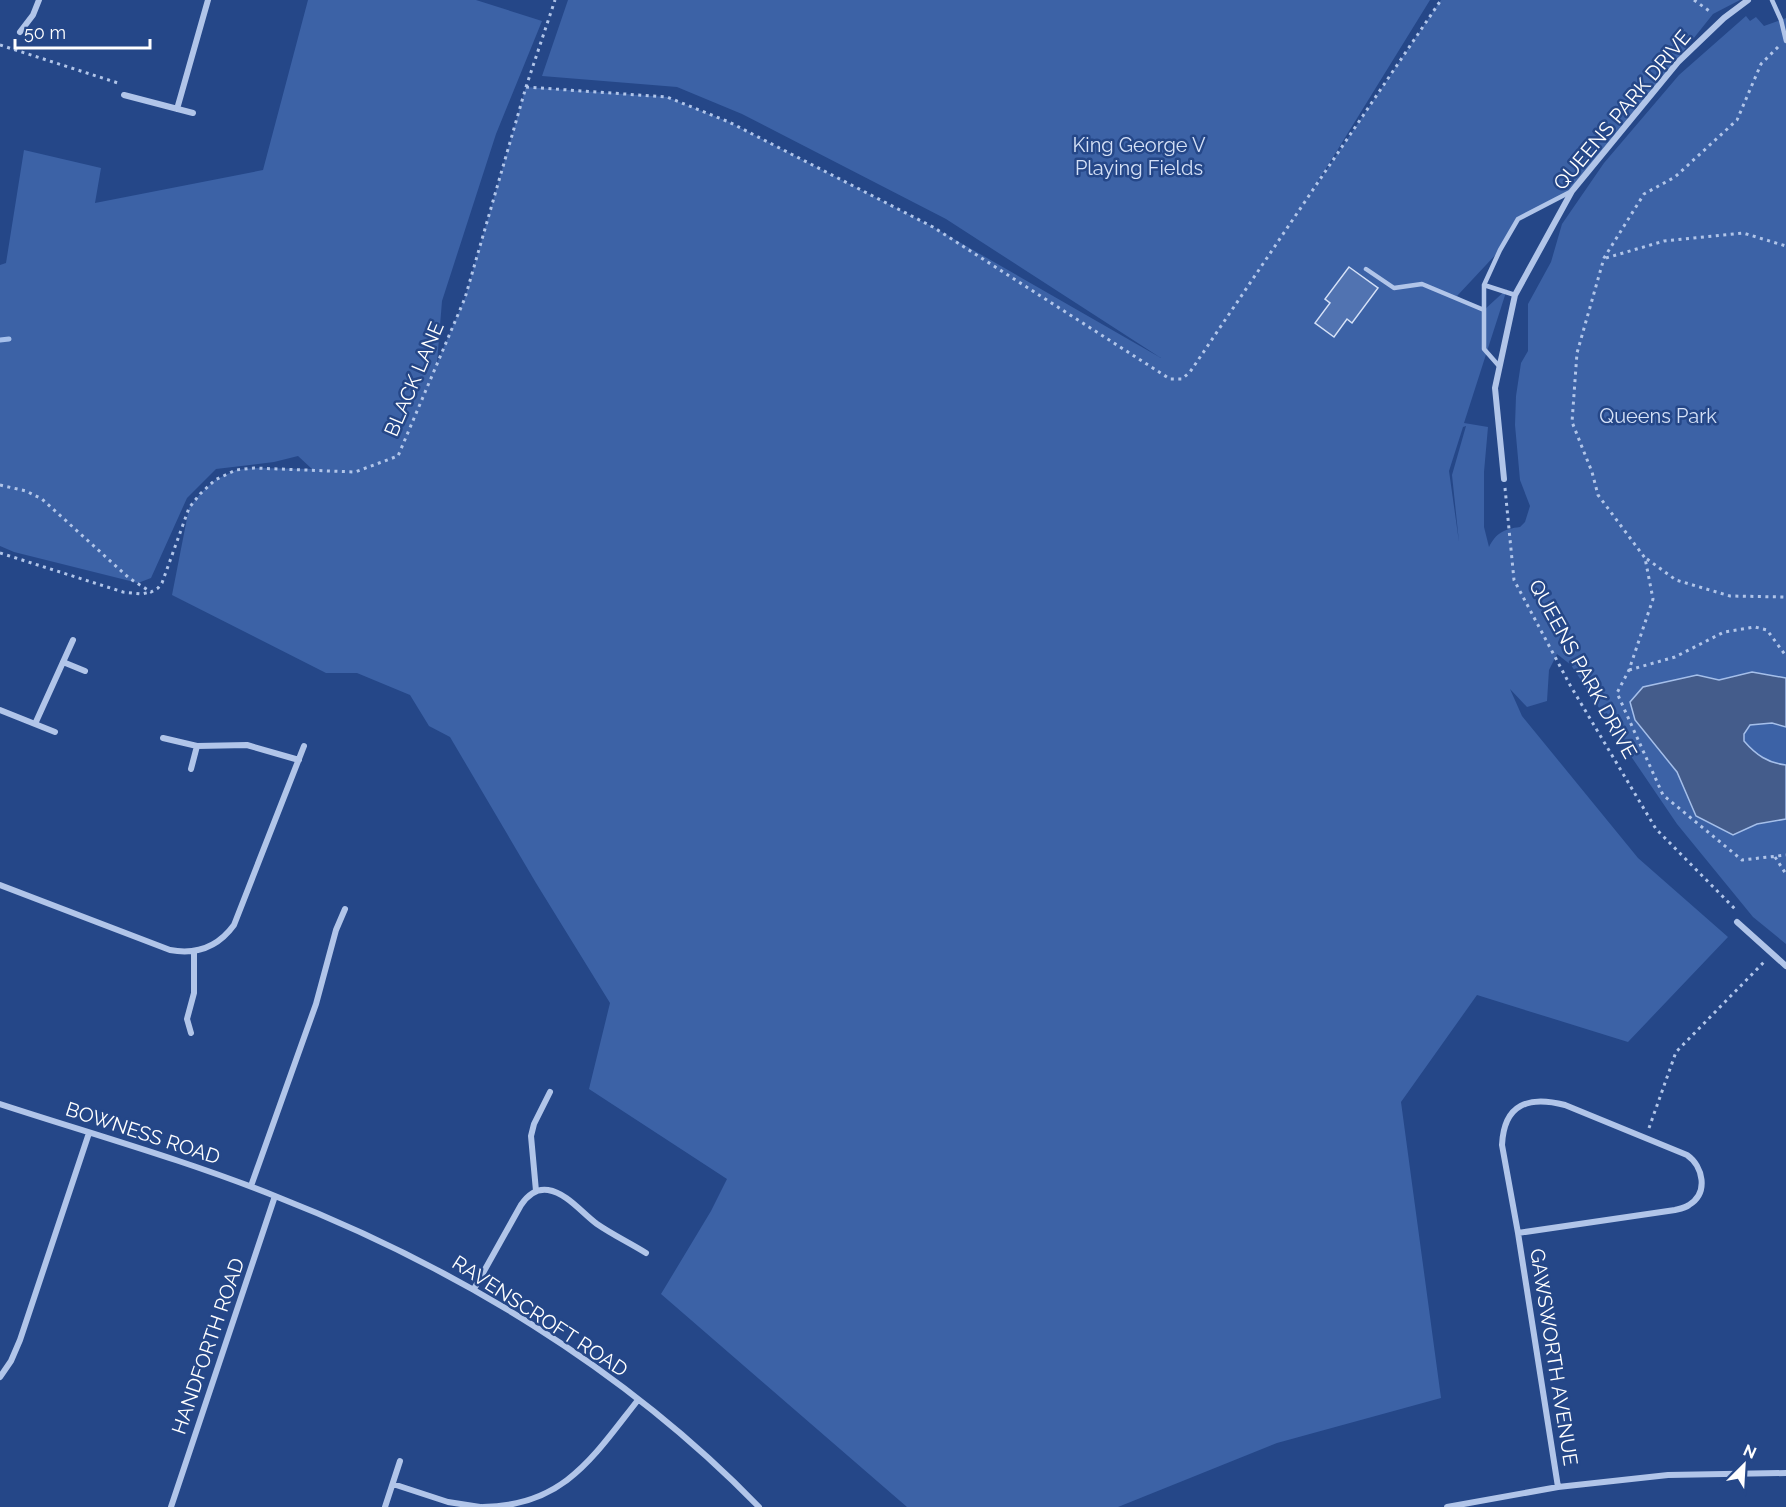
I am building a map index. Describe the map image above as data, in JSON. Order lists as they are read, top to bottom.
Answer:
{
  "streets": {
    "street": [
      "QUEENS PARK DRIVE",
      "BOWNESS ROAD",
      "RAVENSCROFT ROAD",
      "HANDFORTH ROAD",
      "GAWSWORTH AVENUE"
    ],
    "path": ["BLACK LANE"]
  },
  "crossings": [
    ["BOWNESS ROAD", "RAVENSCROFT ROAD"],
    ["BOWNESS ROAD", "HANDFORTH ROAD"],
    ["RAVENSCROFT ROAD", "HANDFORTH ROAD"]
  ],
  "parks": ["King George V Playing Fields", "Queens Park"],
  "scale_bar": "50 m",
  "north": "top right"
}
